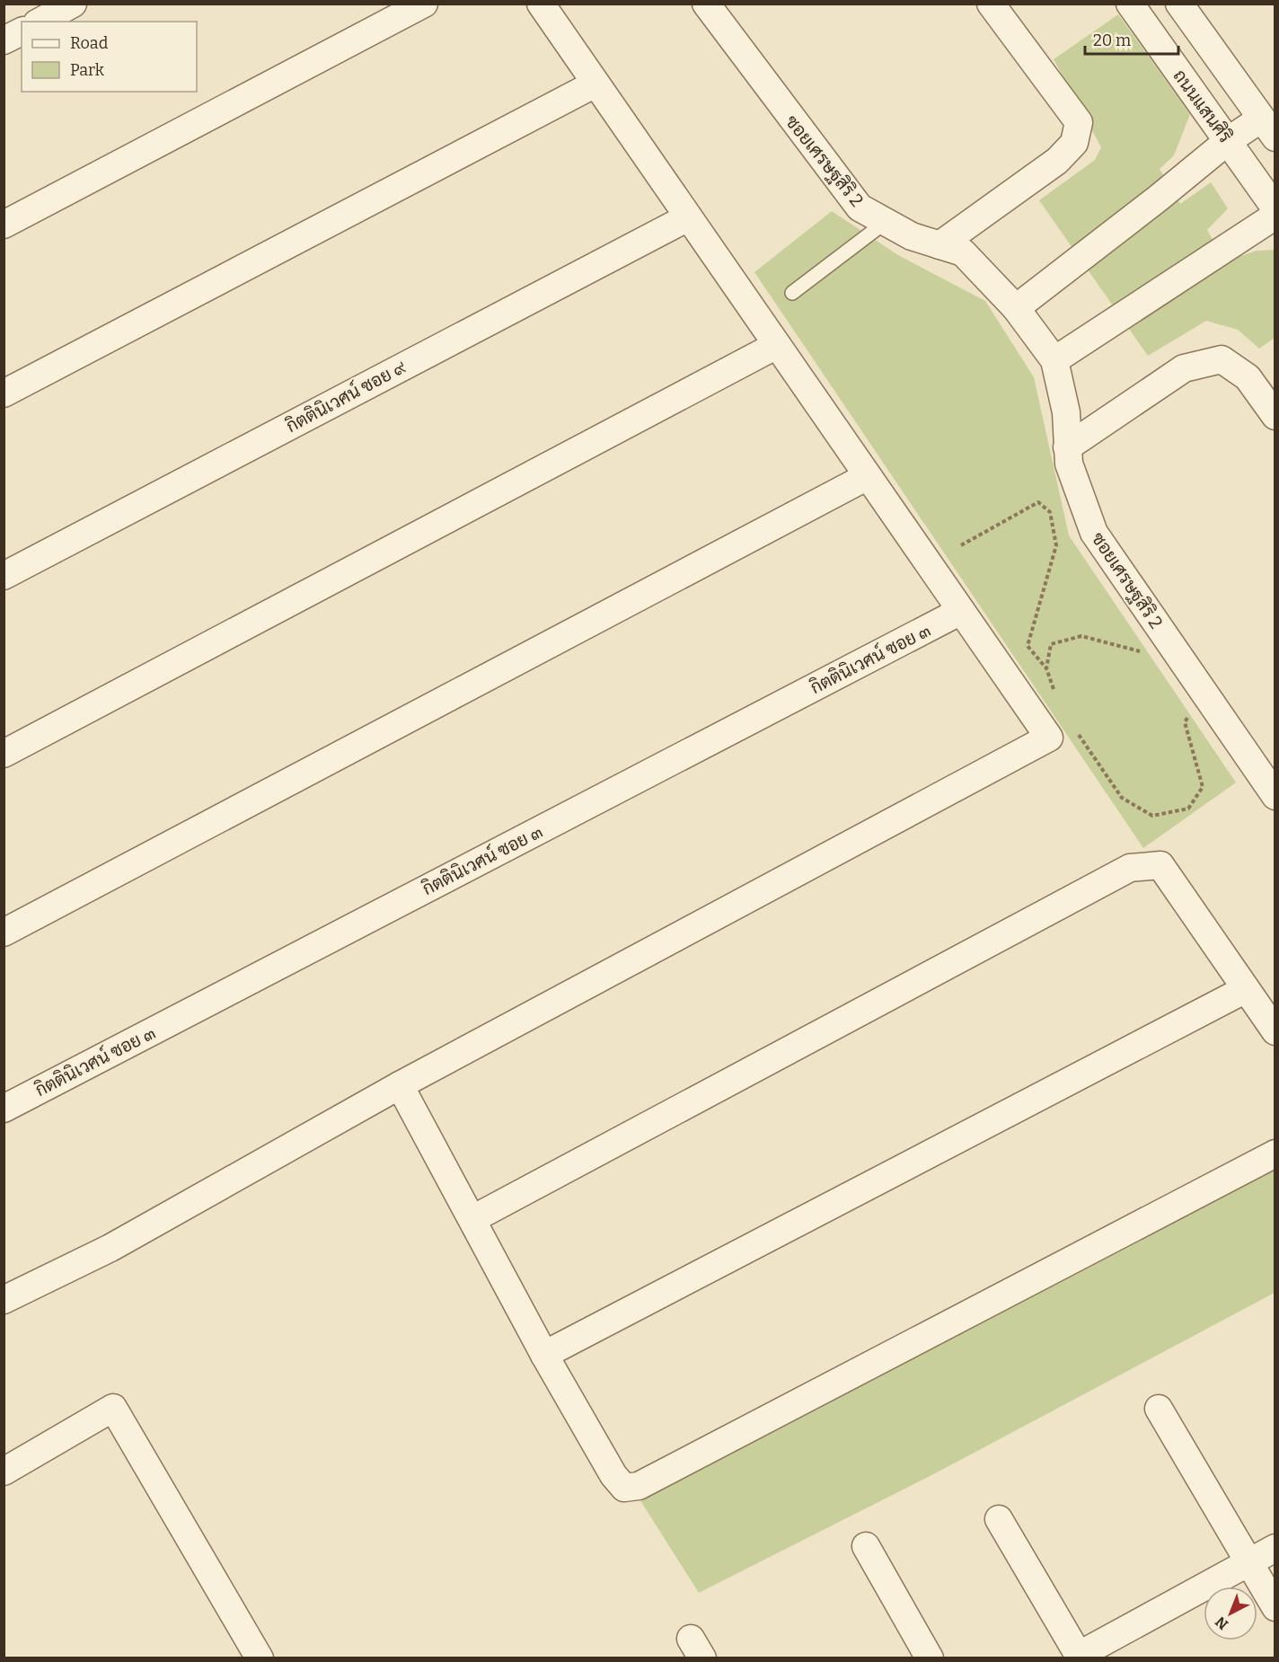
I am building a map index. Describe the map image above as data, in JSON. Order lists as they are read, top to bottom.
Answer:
{
  "streets": {
    "street": [
      "ถนนแสนศิริ",
      "ซอยเศรษฐสิริ 2",
      "กิตตินิเวศน์ ซอย ๙",
      "กิตตินิเวศน์ ซอย ๓"
    ]
  },
  "legend": ["Road", "Park"],
  "scale_bar": "20 m",
  "north": "bottom left"
}
